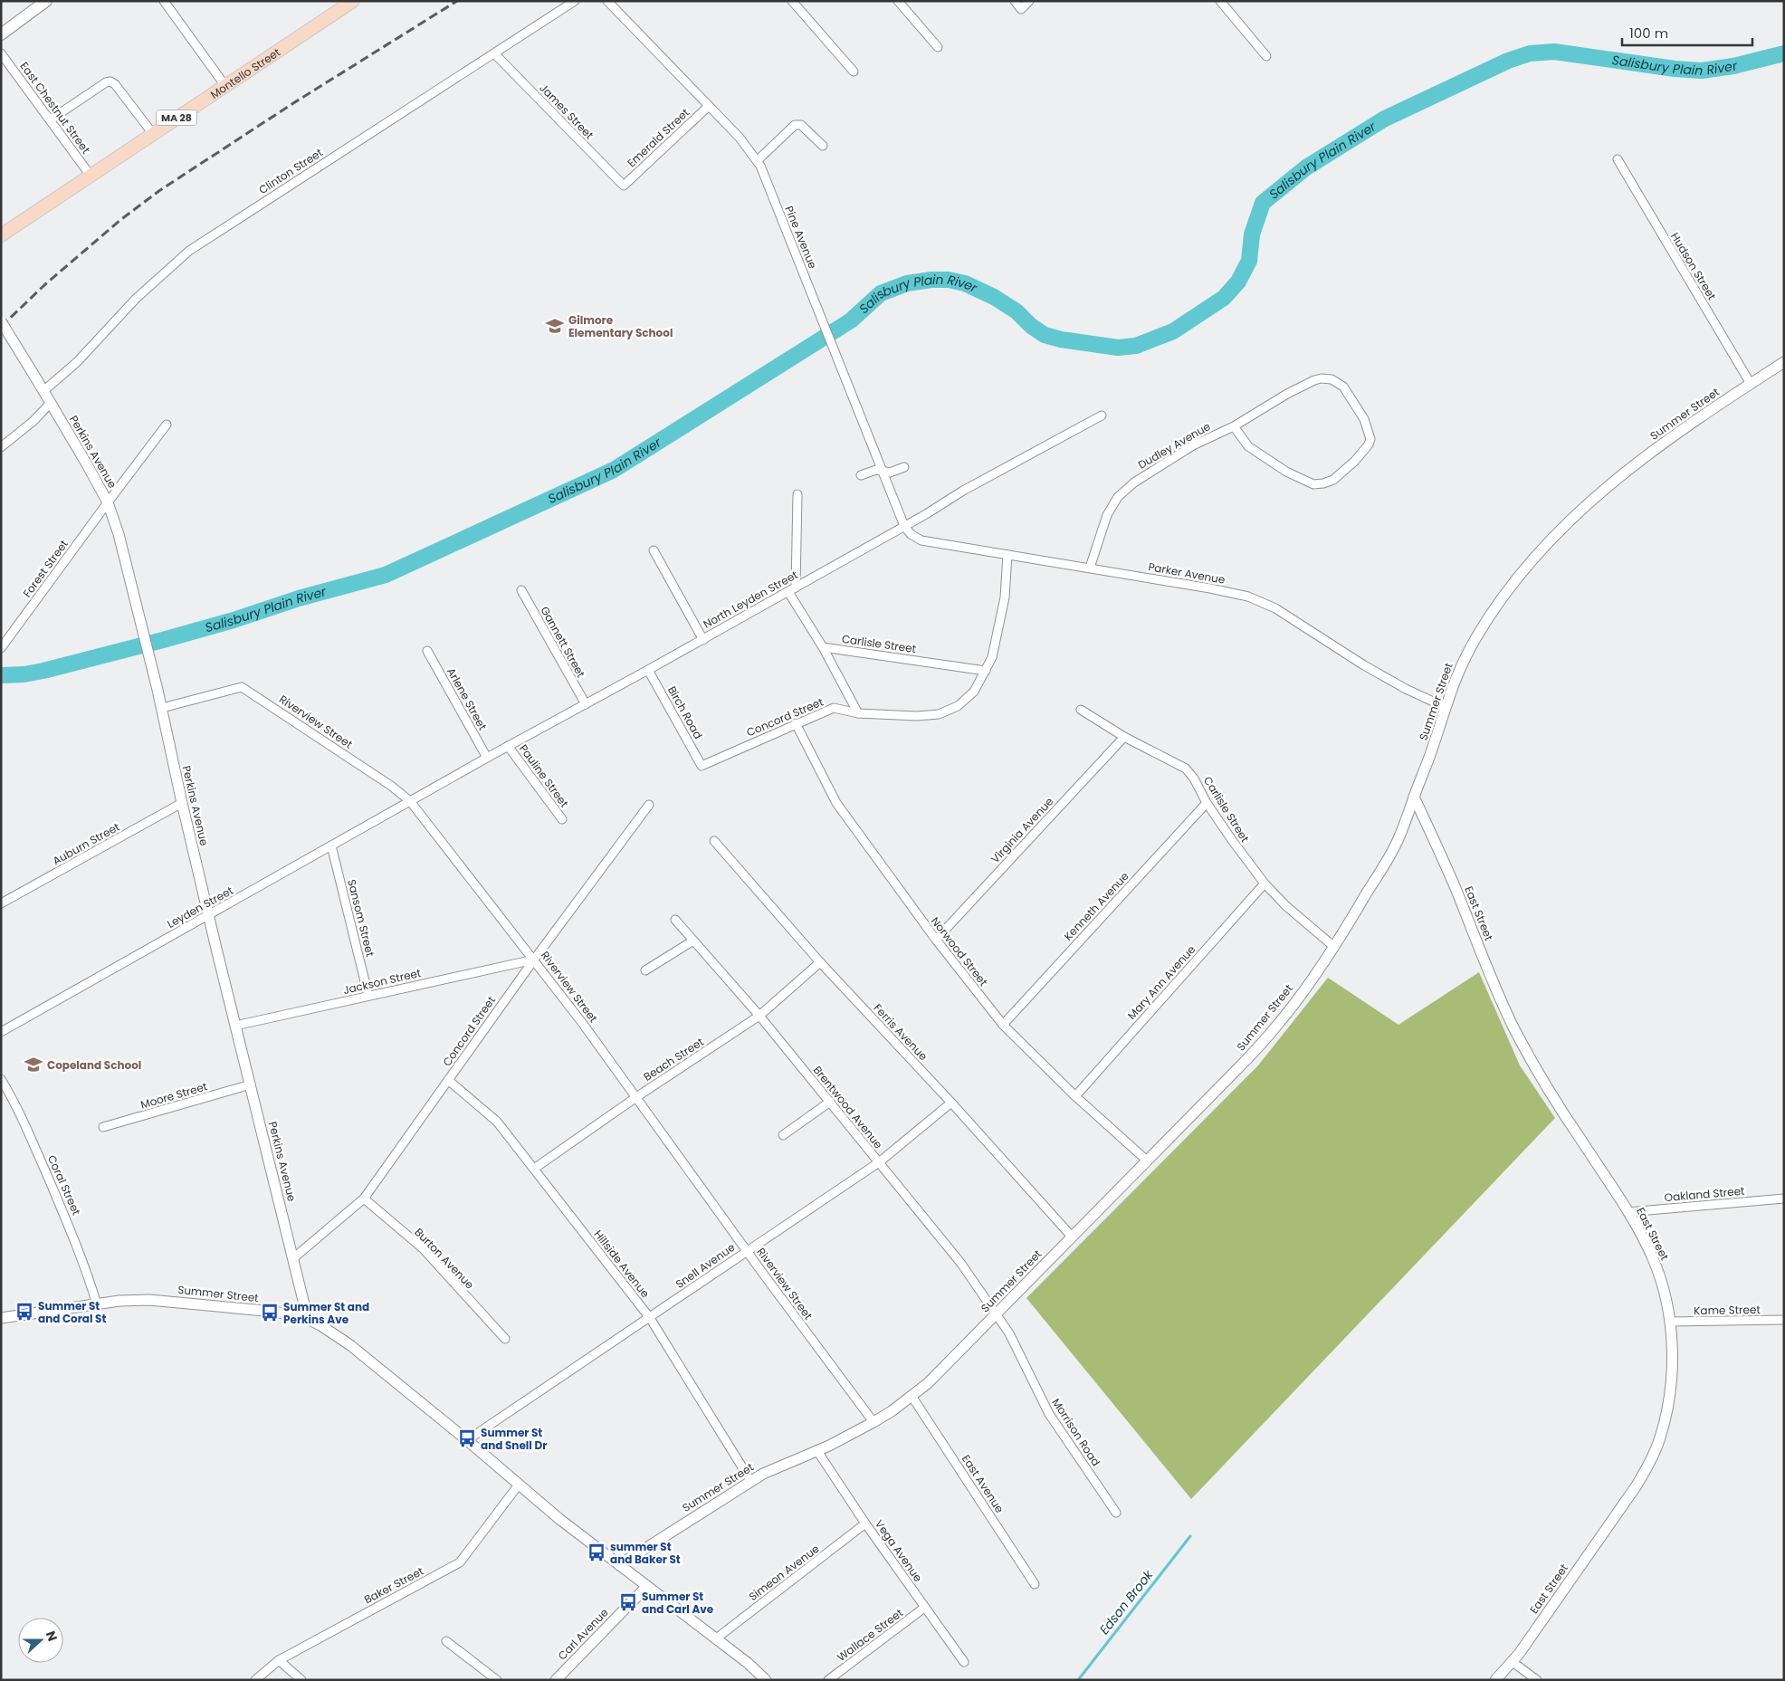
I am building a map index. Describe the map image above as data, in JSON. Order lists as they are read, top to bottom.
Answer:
{
  "streets": {
    "main road": ["Montello Street", "MA 28"],
    "street": [
      "East Chestnut Street",
      "James Street",
      "Emerald Street",
      "Clinton Street",
      "Pine Avenue",
      "Hudson Street",
      "Summer Street",
      "Dudley Avenue",
      "Perkins Avenue",
      "Forest Street",
      "Parker Avenue",
      "North Leyden Street",
      "Gannett Street",
      "Carlisle Street",
      "Arlene Street",
      "Birch Road",
      "Concord Street",
      "Riverview Street",
      "Pauline Street",
      "Virginia Avenue",
      "Auburn Street",
      "Kenneth Avenue",
      "Leyden Street",
      "East Street",
      "Sansom Street",
      "Norwood Street",
      "Jackson Street",
      "Mary Ann Avenue",
      "Ferris Avenue",
      "Beach Street",
      "Moore Street",
      "Brentwood Avenue",
      "Coral Street",
      "Oakland Street",
      "Burton Avenue",
      "Hillside Avenue",
      "Snell Avenue",
      "Kame Street",
      "Morrison Road",
      "East Avenue",
      "Vega Avenue",
      "Simeon Avenue",
      "Baker Street",
      "Carl Avenue",
      "Wallace Street"
    ]
  },
  "crossings": [
    ["Montello Street", "East Chestnut Street"],
    ["James Street", "Emerald Street"],
    ["James Street", "Clinton Street"],
    ["Emerald Street", "Pine Avenue"],
    ["Clinton Street", "Perkins Avenue"],
    ["Pine Avenue", "Parker Avenue"],
    ["Pine Avenue", "North Leyden Street"],
    ["Hudson Street", "Summer Street"],
    ["Summer Street", "Perkins Avenue"],
    ["Summer Street", "Parker Avenue"],
    ["Summer Street", "Carlisle Street"],
    ["Summer Street", "Riverview Street"],
    ["Summer Street", "East Street"],
    ["Summer Street", "Norwood Street"],
    ["Summer Street", "Ferris Avenue"],
    ["Summer Street", "Brentwood Avenue"],
    ["Summer Street", "Coral Street"],
    ["Summer Street", "Hillside Avenue"],
    ["Summer Street", "Snell Avenue"],
    ["Summer Street", "Morrison Road"],
    ["Summer Street", "East Avenue"],
    ["Summer Street", "Vega Avenue"],
    ["Summer Street", "Simeon Avenue"],
    ["Summer Street", "Baker Street"],
    ["Summer Street", "Carl Avenue"],
    ["Dudley Avenue", "Parker Avenue"],
    ["Perkins Avenue", "Forest Street"],
    ["Perkins Avenue", "Concord Street"],
    ["Perkins Avenue", "Riverview Street"],
    ["Perkins Avenue", "Auburn Street"],
    ["Perkins Avenue", "Leyden Street"],
    ["Perkins Avenue", "Jackson Street"],
    ["Perkins Avenue", "Moore Street"],
    ["Parker Avenue", "North Leyden Street"],
    ["Parker Avenue", "Concord Street"],
    ["North Leyden Street", "Gannett Street"],
    ["North Leyden Street", "Arlene Street"],
    ["North Leyden Street", "Birch Road"],
    ["North Leyden Street", "Riverview Street"],
    ["North Leyden Street", "Pauline Street"],
    ["North Leyden Street", "Leyden Street"],
    ["Carlisle Street", "Concord Street"],
    ["Carlisle Street", "Virginia Avenue"],
    ["Carlisle Street", "Kenneth Avenue"],
    ["Carlisle Street", "Mary Ann Avenue"],
    ["Birch Road", "Concord Street"],
    ["Concord Street", "Riverview Street"],
    ["Concord Street", "Norwood Street"],
    ["Concord Street", "Jackson Street"],
    ["Concord Street", "Burton Avenue"],
    ["Concord Street", "Hillside Avenue"],
    ["Riverview Street", "Leyden Street"],
    ["Riverview Street", "Jackson Street"],
    ["Riverview Street", "Beach Street"],
    ["Riverview Street", "Snell Avenue"],
    ["Virginia Avenue", "Norwood Street"],
    ["Kenneth Avenue", "Norwood Street"],
    ["Leyden Street", "Sansom Street"],
    ["East Street", "Oakland Street"],
    ["East Street", "Kame Street"],
    ["Sansom Street", "Jackson Street"],
    ["Norwood Street", "Mary Ann Avenue"],
    ["Ferris Avenue", "Beach Street"],
    ["Ferris Avenue", "Snell Avenue"],
    ["Beach Street", "Brentwood Avenue"],
    ["Beach Street", "Hillside Avenue"],
    ["Brentwood Avenue", "Snell Avenue"],
    ["Brentwood Avenue", "Morrison Road"],
    ["Hillside Avenue", "Snell Avenue"],
    ["Vega Avenue", "Simeon Avenue"],
    ["Vega Avenue", "Wallace Street"]
  ],
  "water": ["Salisbury Plain River", "Edson Brook"],
  "places": {
    "school or university": ["Gilmore Elementary School", "Copeland School"],
    "bus stop": [
      "Summer St and Coral St",
      "Summer St and Perkins Ave",
      "Summer St and Snell Dr",
      "summer St and Baker St",
      "Summer St and Carl Ave"
    ]
  },
  "scale_bar": "100 m",
  "north": "right"
}
